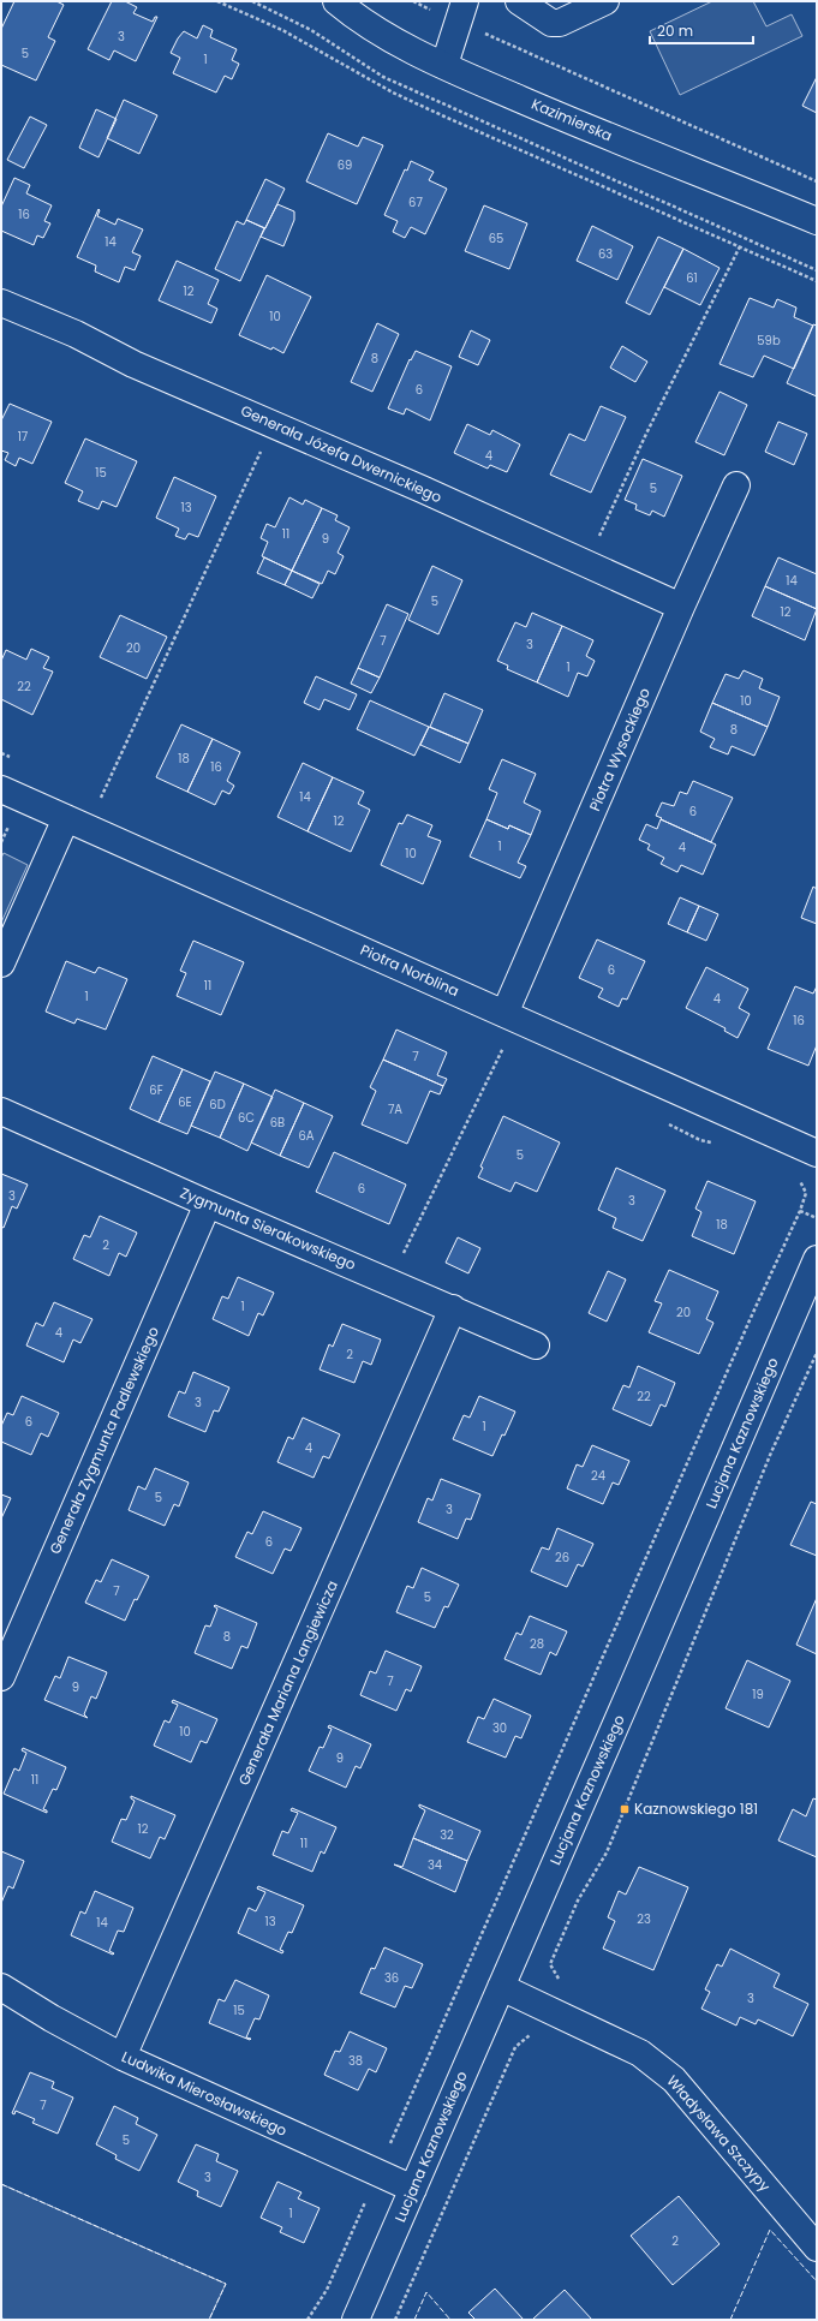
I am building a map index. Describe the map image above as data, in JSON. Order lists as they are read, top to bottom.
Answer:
{
  "streets": {
    "street": [
      "Kazimierska",
      "Generała Józefa Dwernickiego",
      "Piotra Wysockiego",
      "Piotra Norblina",
      "Zygmunta Sierakowskiego",
      "Lucjana Kaznowskiego",
      "Generała Zygmunta Padlewskiego",
      "Generała Mariana Langiewicza",
      "Ludwika Mierosławskiego",
      "Władysława Szczypy"
    ]
  },
  "crossings": [
    ["Generała Józefa Dwernickiego", "Piotra Wysockiego"],
    ["Piotra Wysockiego", "Piotra Norblina"],
    ["Zygmunta Sierakowskiego", "Generała Zygmunta Padlewskiego"],
    ["Zygmunta Sierakowskiego", "Generała Mariana Langiewicza"],
    ["Lucjana Kaznowskiego", "Ludwika Mierosławskiego"],
    ["Lucjana Kaznowskiego", "Władysława Szczypy"],
    ["Generała Mariana Langiewicza", "Ludwika Mierosławskiego"]
  ],
  "places": {
    "transit": ["Kaznowskiego 181"]
  },
  "house_numbers": [
    "3",
    "5",
    "1",
    "69",
    "67",
    "16",
    "65",
    "14",
    "63",
    "61",
    "12",
    "10",
    "59b",
    "8",
    "6",
    "17",
    "4",
    "15",
    "5",
    "13",
    "11",
    "9",
    "14",
    "5",
    "12",
    "7",
    "3",
    "20",
    "1",
    "22",
    "10",
    "8",
    "18",
    "16",
    "14",
    "6",
    "12",
    "1",
    "4",
    "10",
    "6",
    "11",
    "1",
    "4",
    "16",
    "7",
    "6F",
    "6E",
    "6D",
    "7A",
    "6C",
    "6B",
    "6A",
    "5",
    "6",
    "3",
    "3",
    "18",
    "2",
    "1",
    "20",
    "4",
    "2",
    "22",
    "3",
    "6",
    "1",
    "4",
    "24",
    "5",
    "3",
    "6",
    "26",
    "7",
    "5",
    "8",
    "28",
    "7",
    "9",
    "19",
    "30",
    "10",
    "9",
    "11",
    "12",
    "32",
    "11",
    "34",
    "23",
    "13",
    "14",
    "36",
    "3",
    "15",
    "38",
    "7",
    "5",
    "3",
    "1",
    "2"
  ],
  "scale_bar": "20 m"
}
